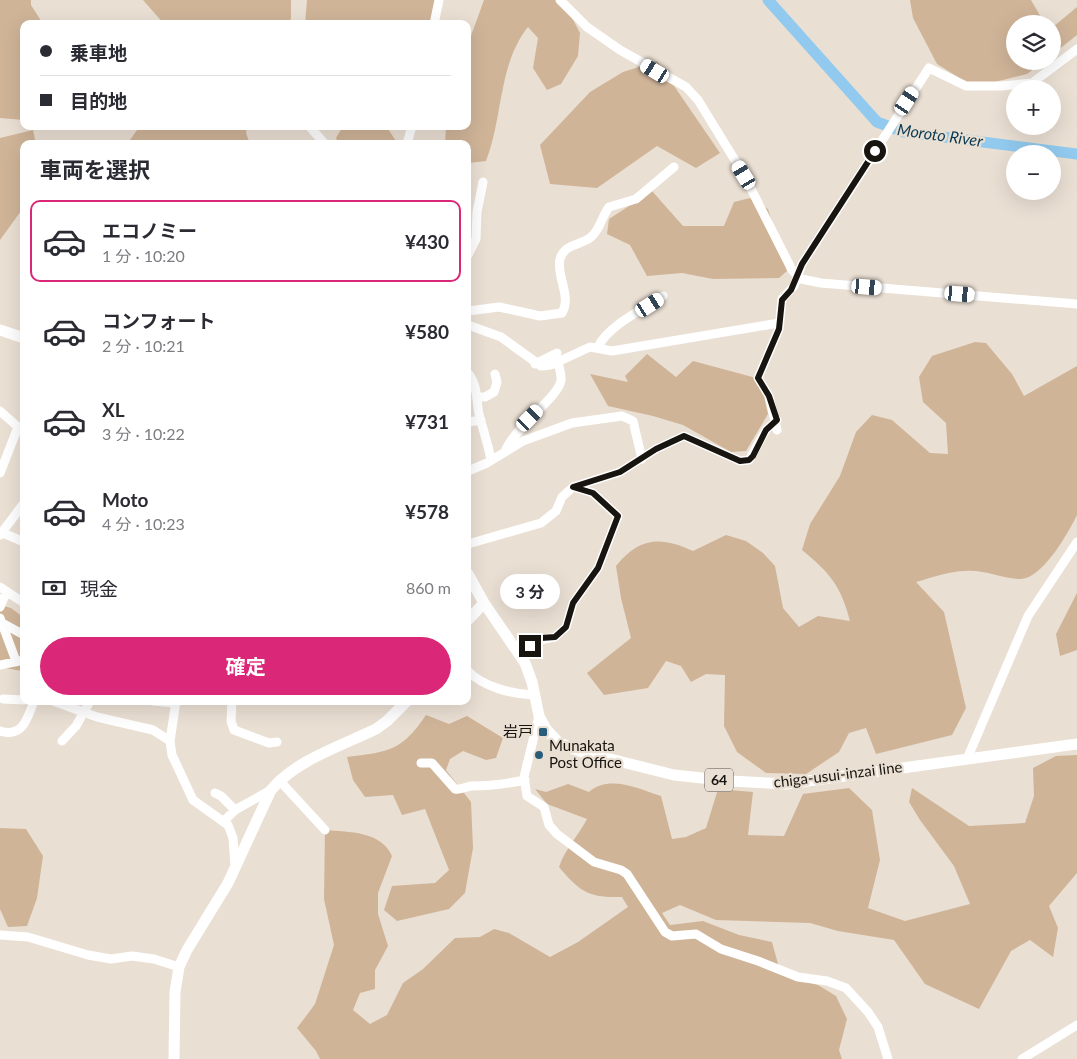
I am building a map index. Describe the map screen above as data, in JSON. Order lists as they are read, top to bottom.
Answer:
{
  "streets": {
    "main road": ["chiga-usui-inzai line", "64"]
  },
  "water": ["Moroto River"],
  "places": {
    "transit": ["岩戸"],
    "other": ["Munakata Post Office"]
  },
  "page": {
    "map_buttons": ["+", "−"],
    "banner": ["乗車地", "目的地"],
    "heading": "車両を選択",
    "list": [
      {
        "name": "エコノミー",
        "note": "1 分 · 10:20",
        "value": "¥430"
      },
      {
        "name": "コンフォート",
        "note": "2 分 · 10:21",
        "value": "¥580"
      },
      {
        "name": "XL",
        "note": "3 分 · 10:22",
        "value": "¥731"
      },
      {
        "name": "Moto",
        "note": "4 分 · 10:23",
        "value": "¥578"
      }
    ],
    "pay": ["現金", "860 m"],
    "bubble": "3 分",
    "buttons": "確定"
  }
}
